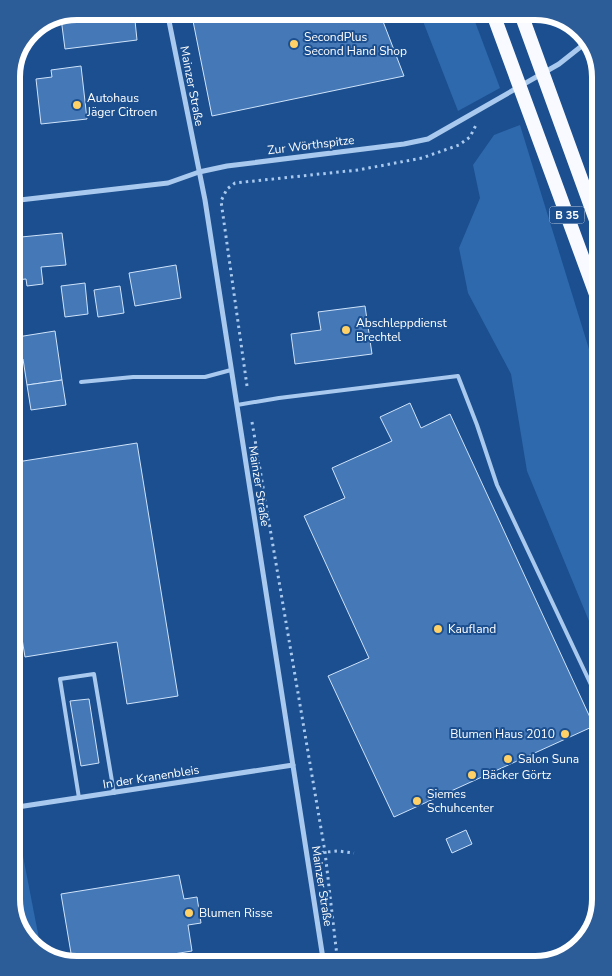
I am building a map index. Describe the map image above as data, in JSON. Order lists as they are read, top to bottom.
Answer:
{
  "streets": {
    "highway": ["B 35"],
    "street": ["Mainzer Straße", "Zur Wörthspitze", "In der Kranenbleis"]
  },
  "crossings": [
    ["Mainzer Straße", "Zur Wörthspitze"],
    ["Mainzer Straße", "In der Kranenbleis"]
  ],
  "places": [
    "SecondPlus Second Hand Shop",
    "Autohaus Jäger Citroen",
    "Abschleppdienst Brechtel",
    "Kaufland",
    "Blumen Haus 2010",
    "Salon Suna",
    "Bäcker Görtz",
    "Siemes Schuhcenter",
    "Blumen Risse"
  ]
}
